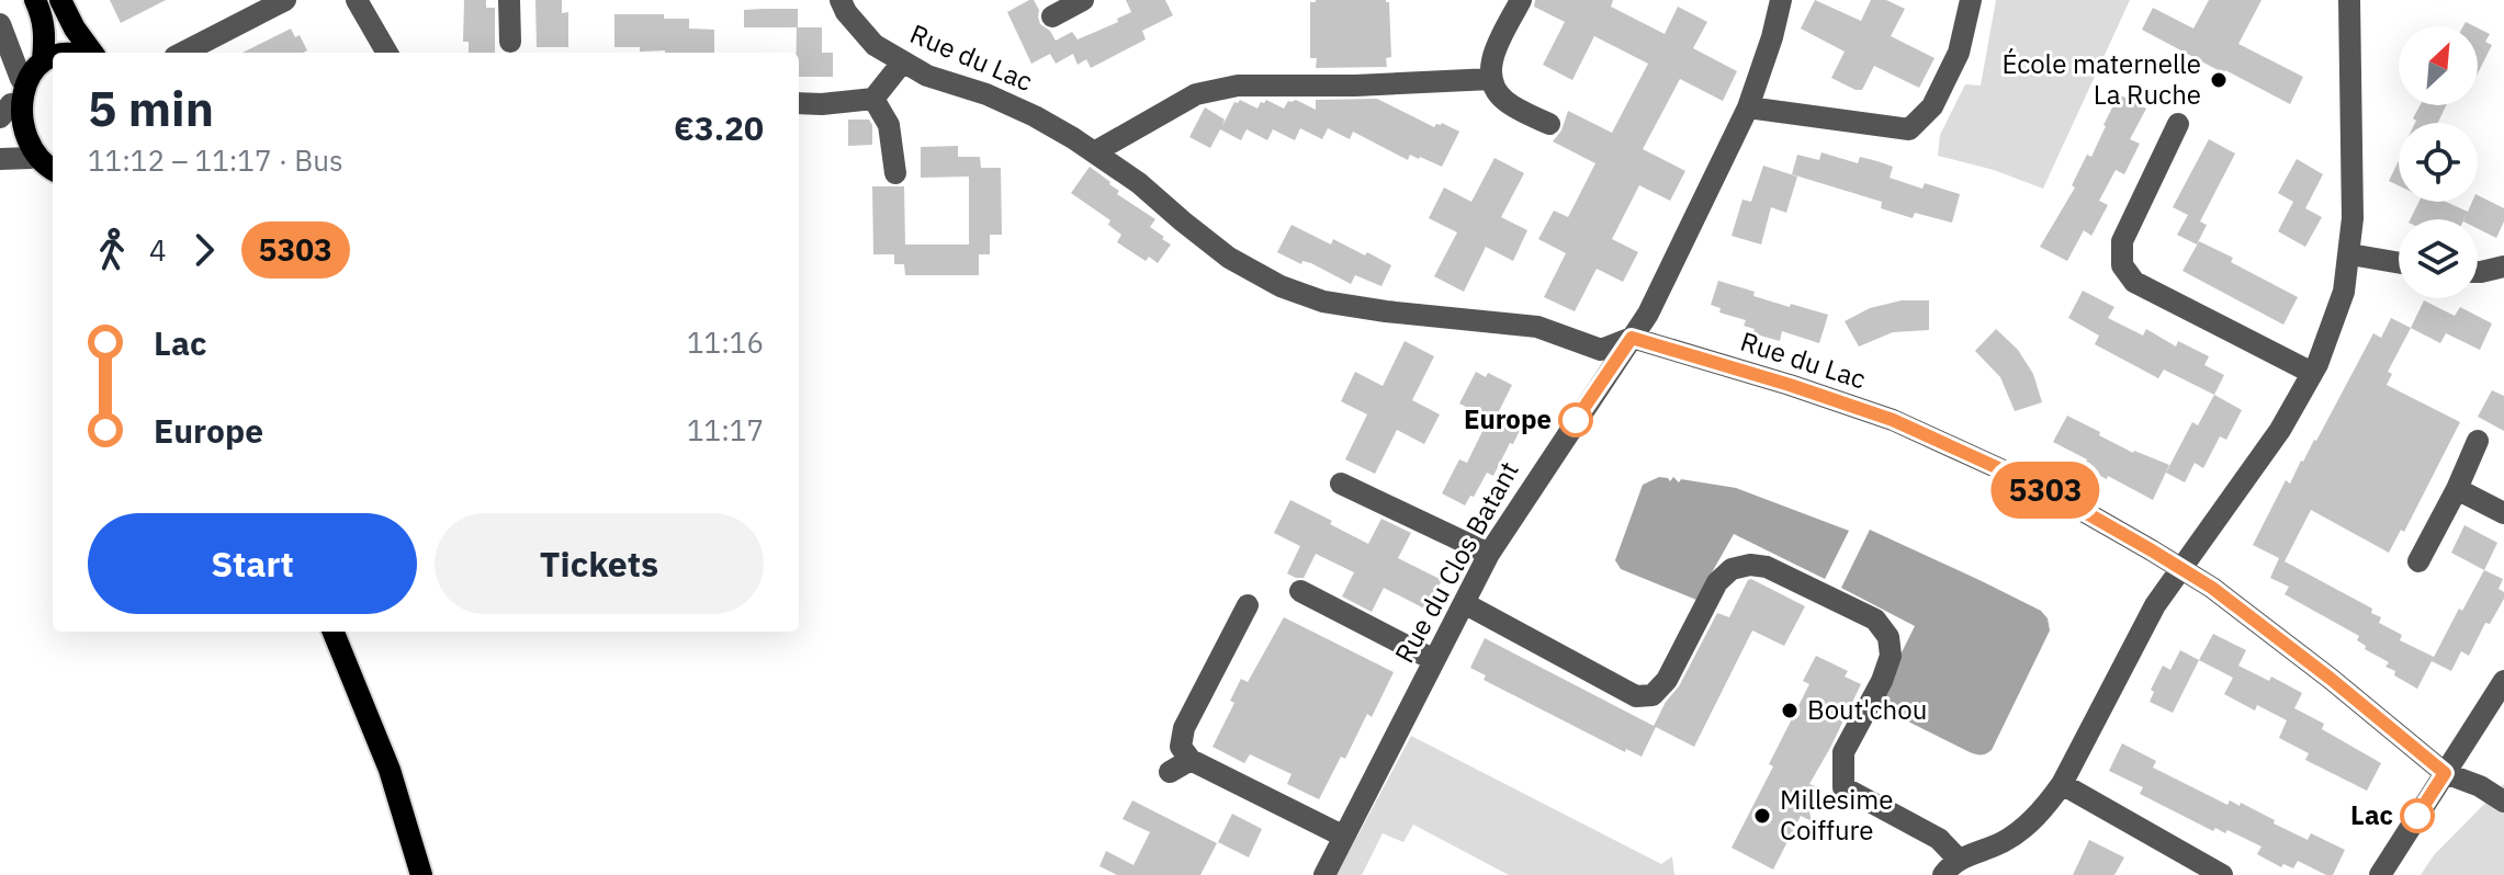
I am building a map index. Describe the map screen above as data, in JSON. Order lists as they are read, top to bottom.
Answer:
{
  "streets": {
    "street": ["Rue du Lac", "Rue du Clos Batant"]
  },
  "crossings": [
    ["Rue du Lac", "Rue du Clos Batant"]
  ],
  "places": [
    "École maternelle La Ruche",
    "Europe",
    "Bout'chou",
    "Millesime Coiffure",
    "Lac"
  ],
  "lines": ["bus line 5303"],
  "north": "top right",
  "page": {
    "on_map": "5303",
    "heading": ["5 min", "11:12 – 11:17 · Bus", "€3.20"],
    "legs": ["4", "5303"],
    "list": [
      {
        "name": "Lac",
        "value": "11:16"
      },
      {
        "name": "Europe",
        "value": "11:17"
      }
    ],
    "buttons": ["Start", "Tickets"]
  }
}
